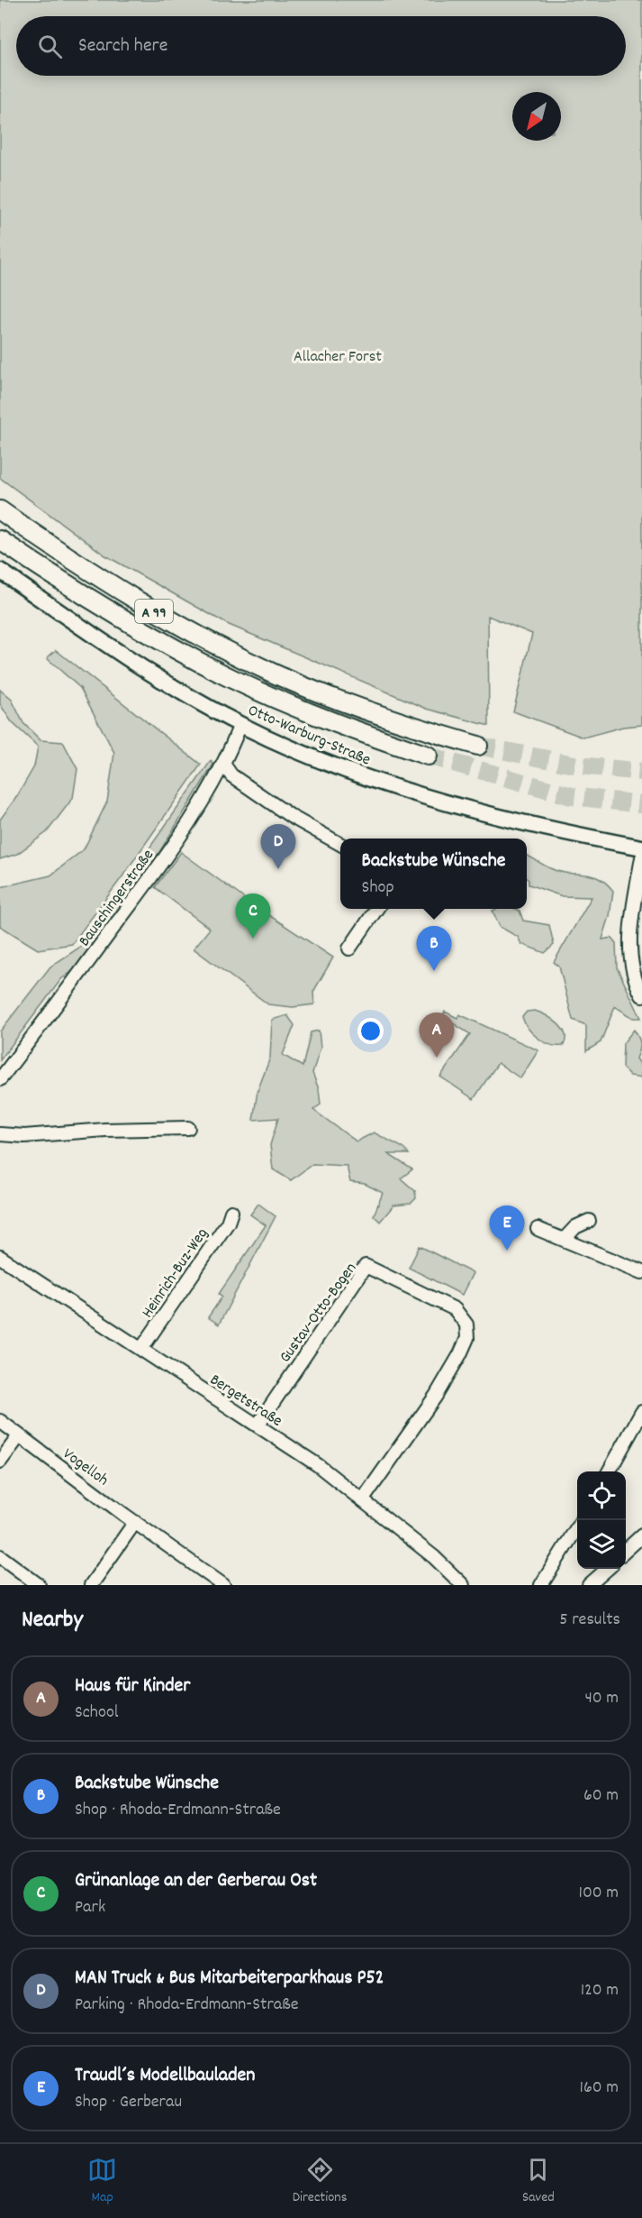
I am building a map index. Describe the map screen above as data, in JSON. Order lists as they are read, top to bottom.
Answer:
{
  "streets": {
    "highway": ["A 99"],
    "main road": ["Otto-Warburg-Straße"],
    "street": [
      "Bauschingerstraße",
      "Heinrich-Buz-Weg",
      "Gustav-Otto-Bogen",
      "Bergetstraße",
      "Vogelloh"
    ]
  },
  "crossings": [
    ["Otto-Warburg-Straße", "Bauschingerstraße"],
    ["Heinrich-Buz-Weg", "Bergetstraße"],
    ["Gustav-Otto-Bogen", "Bergetstraße"]
  ],
  "parks": ["Allacher Forst"],
  "north": "bottom left",
  "page": {
    "search": "Search here",
    "pins": [
      "D",
      "C",
      "B",
      "A",
      "E"
    ],
    "popup": ["Backstube Wünsche", "Shop"],
    "heading": ["Nearby", "5 results"],
    "list": [
      {
        "mark": "A",
        "name": "Haus für Kinder",
        "note": "School",
        "value": "40 m"
      },
      {
        "mark": "B",
        "name": "Backstube Wünsche",
        "note": "Shop · Rhoda-Erdmann-Straße",
        "value": "60 m"
      },
      {
        "mark": "C",
        "name": "Grünanlage an der Gerberau Ost",
        "note": "Park",
        "value": "100 m"
      },
      {
        "mark": "D",
        "name": "MAN Truck & Bus Mitarbeiterparkhaus P52",
        "note": "Parking · Rhoda-Erdmann-Straße",
        "value": "120 m"
      },
      {
        "mark": "E",
        "name": "Traudl´s Modellbauladen",
        "note": "Shop · Gerberau",
        "value": "160 m"
      }
    ],
    "nav": ["Map", "Directions", "Saved"]
  }
}
